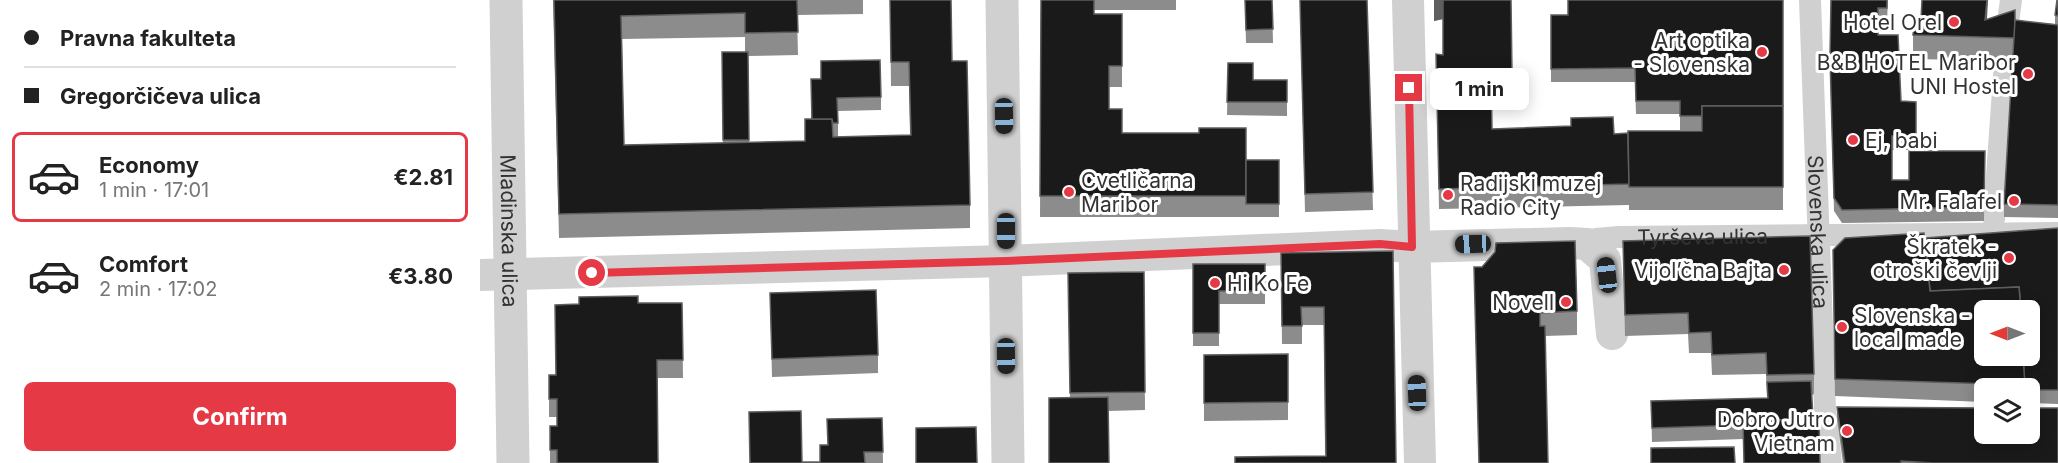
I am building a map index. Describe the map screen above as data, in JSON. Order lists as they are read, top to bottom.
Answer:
{
  "streets": {
    "street": ["Mladinska ulica", "Slovenska ulica", "Tyrševa ulica"]
  },
  "crossings": [
    ["Mladinska ulica", "Tyrševa ulica"],
    ["Slovenska ulica", "Tyrševa ulica"]
  ],
  "places": [
    "Hotel Orel",
    "Art optika - Slovenska",
    "B&B HOTEL Maribor UNI Hostel",
    "Ej, babi",
    "Cvetličarna Maribor",
    "Radijski muzej Radio City",
    "Mr. Falafel",
    "Škratek - otroški čevlji",
    "Vijol’čna Bajta",
    "Hi Ko Fe",
    "Novell",
    "Slovenska - local made",
    "Dobro Jutro Vietnam"
  ],
  "north": "left",
  "page": {
    "banner": ["Pravna fakulteta", "Gregorčičeva ulica"],
    "bubble": "1 min",
    "list": [
      {
        "name": "Economy",
        "note": "1 min · 17:01",
        "value": "€2.81"
      },
      {
        "name": "Comfort",
        "note": "2 min · 17:02",
        "value": "€3.80"
      }
    ],
    "buttons": "Confirm"
  }
}
